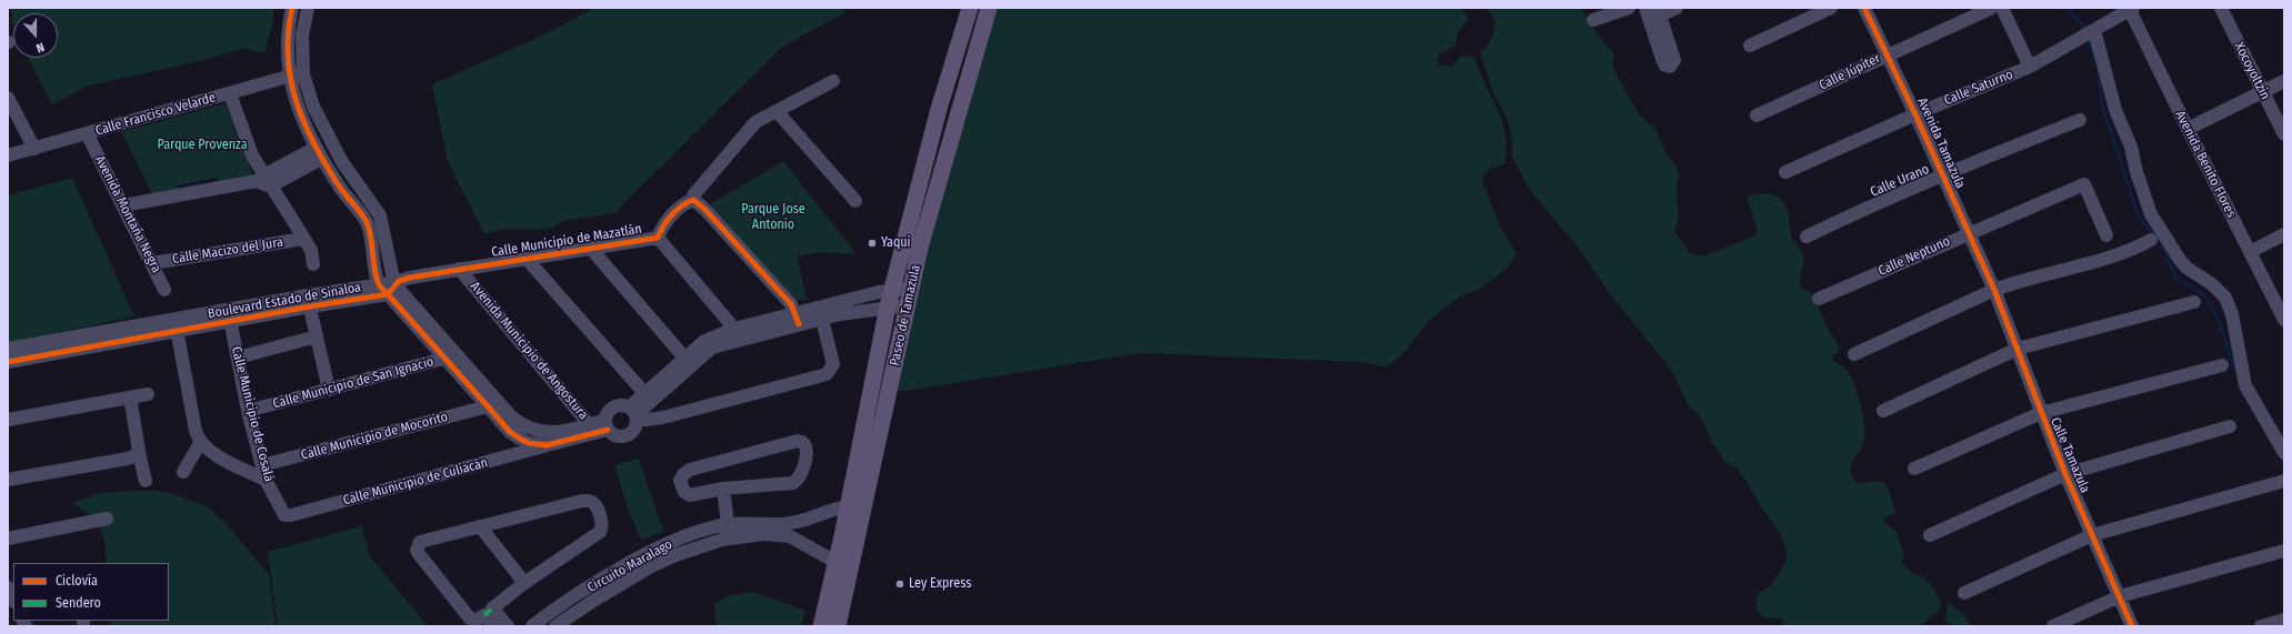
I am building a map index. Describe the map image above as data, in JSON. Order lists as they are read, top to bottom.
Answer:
{
  "streets": {
    "main road": ["Paseo de Tamazula"],
    "street": [
      "Xocoyoltzin",
      "Calle Júpiter",
      "Calle Saturno",
      "Calle Francisco Velarde",
      "Avenida Tamazula",
      "Avenida Benito Flores",
      "Calle Urano",
      "Avenida Montaña Negra",
      "Calle Municipio de Mazatlán",
      "Calle Macizo del Jura",
      "Calle Neptuno",
      "Boulevard Estado de Sinaloa",
      "Avenida Municipio de Angostura",
      "Calle Municipio de San Ignacio",
      "Calle Municipio de Cosalá",
      "Calle Municipio de Mocorito",
      "Calle Tamazula",
      "Calle Municipio de Culiacán",
      "Circuito Maralago"
    ]
  },
  "crossings": [
    ["Calle Júpiter", "Avenida Tamazula"],
    ["Calle Saturno", "Avenida Tamazula"],
    ["Calle Saturno", "Avenida Benito Flores"],
    ["Avenida Tamazula", "Calle Urano"],
    ["Avenida Tamazula", "Calle Neptuno"],
    ["Avenida Tamazula", "Calle Tamazula"],
    ["Avenida Montaña Negra", "Calle Macizo del Jura"],
    ["Calle Municipio de Mazatlán", "Boulevard Estado de Sinaloa"],
    ["Calle Municipio de Mazatlán", "Avenida Municipio de Angostura"],
    ["Boulevard Estado de Sinaloa", "Calle Municipio de Cosalá"],
    ["Paseo de Tamazula", "Circuito Maralago"],
    ["Calle Municipio de San Ignacio", "Calle Municipio de Cosalá"],
    ["Calle Municipio de Cosalá", "Calle Municipio de Mocorito"],
    ["Calle Municipio de Cosalá", "Calle Municipio de Culiacán"]
  ],
  "parks": ["Parque Provenza", "Parque Jose Antonio"],
  "places": ["Yaqui", "Ley Express"],
  "legend": ["Ciclovía", "Sendero"],
  "north": "bottom"
}
